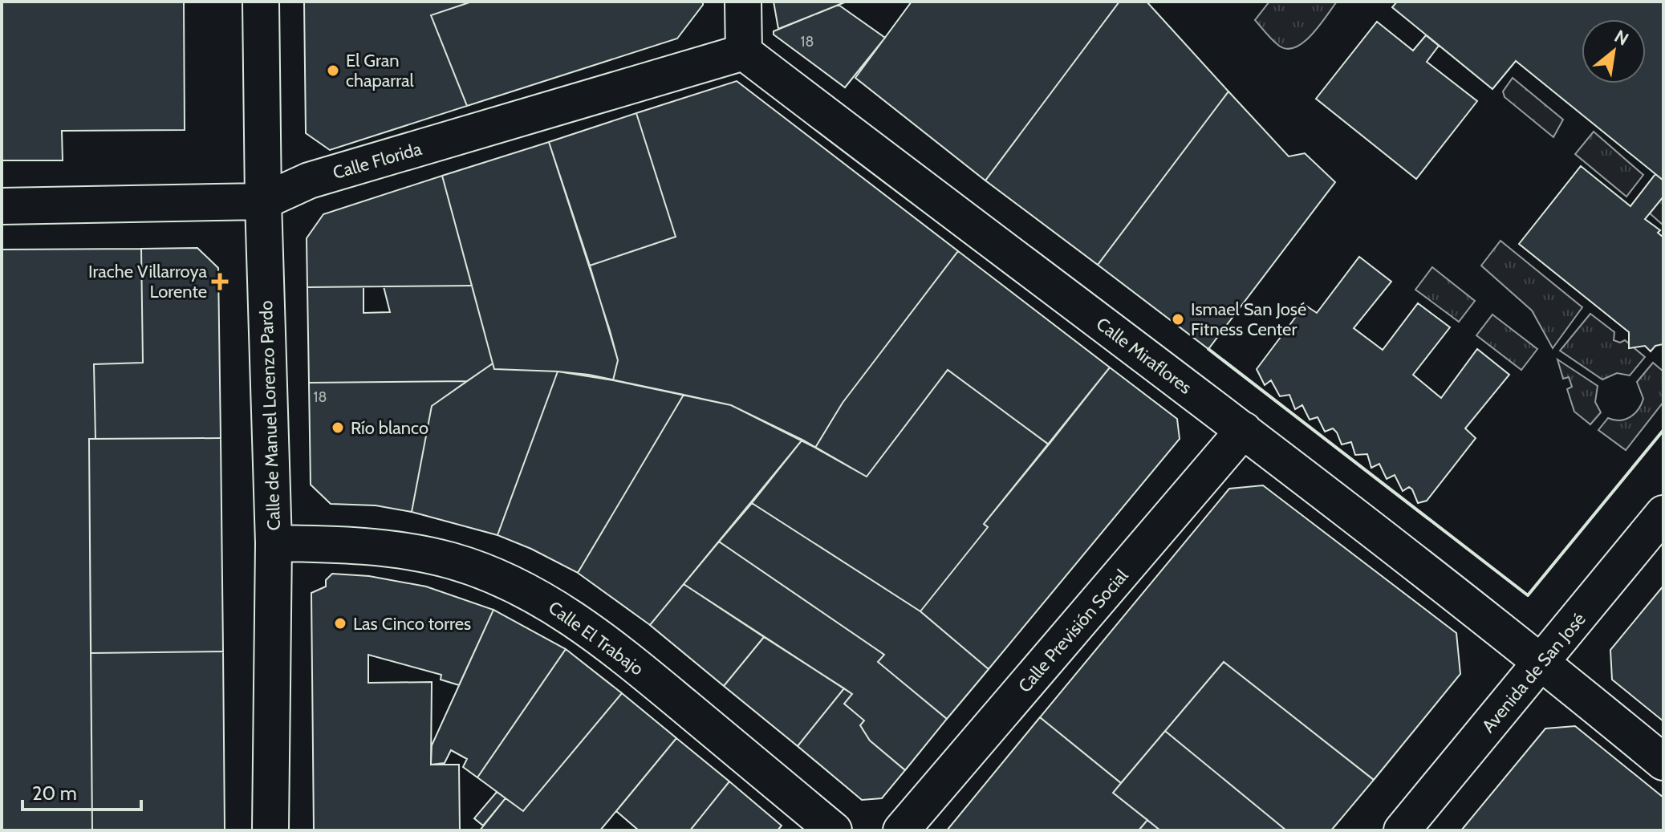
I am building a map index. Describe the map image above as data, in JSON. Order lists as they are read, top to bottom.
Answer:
{
  "streets": {
    "street": [
      "Calle Florida",
      "Calle Miraflores",
      "Calle de Manuel Lorenzo Pardo",
      "Calle Previsión Social",
      "Calle El Trabajo",
      "Avenida de San José"
    ]
  },
  "crossings": [
    ["Calle Florida", "Calle Miraflores"],
    ["Calle Florida", "Calle de Manuel Lorenzo Pardo"],
    ["Calle Miraflores", "Calle Previsión Social"],
    ["Calle Miraflores", "Avenida de San José"],
    ["Calle de Manuel Lorenzo Pardo", "Calle El Trabajo"]
  ],
  "places": {
    "other": [
      "El Gran chaparral",
      "Ismael San José Fitness Center",
      "Río blanco",
      "Las Cinco torres"
    ],
    "health": ["Irache Villarroya Lorente"]
  },
  "house_numbers": ["18", "18"],
  "scale_bar": "20 m",
  "north": "top right"
}
